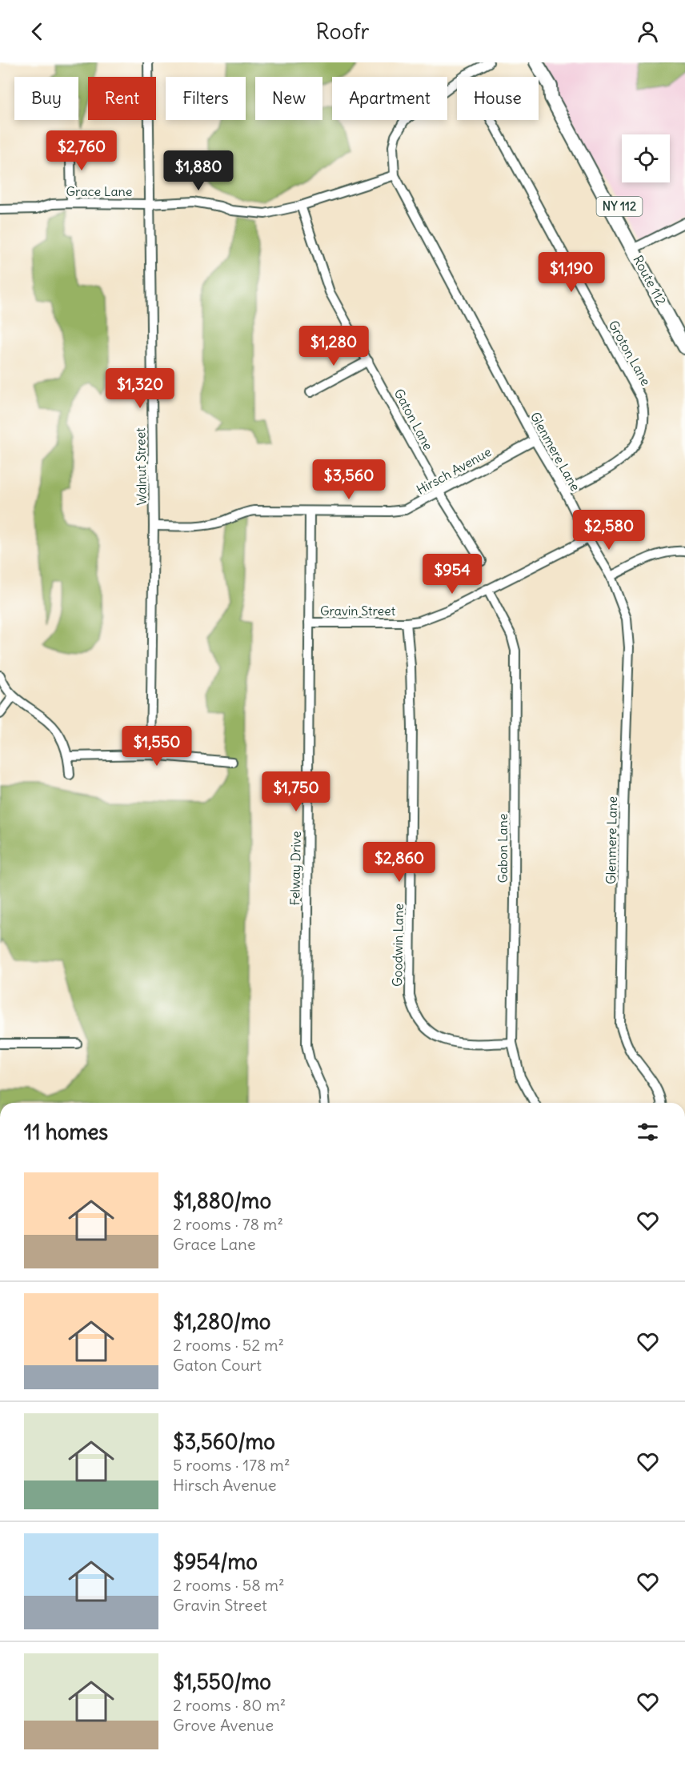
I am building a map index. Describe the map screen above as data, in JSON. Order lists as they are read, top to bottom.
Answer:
{
  "streets": {
    "main road": ["NY 112", "Route 112"],
    "street": [
      "Grace Lane",
      "Groton Lane",
      "Gaton Lane",
      "Glenmere Lane",
      "Walnut Street",
      "Hirsch Avenue",
      "Gravin Street",
      "Gabon Lane",
      "Felway Drive",
      "Goodwin Lane"
    ]
  },
  "crossings": [
    ["Grace Lane", "Gaton Lane"],
    ["Grace Lane", "Glenmere Lane"],
    ["Grace Lane", "Walnut Street"],
    ["Groton Lane", "Glenmere Lane"],
    ["Gaton Lane", "Hirsch Avenue"],
    ["Glenmere Lane", "Hirsch Avenue"],
    ["Glenmere Lane", "Gravin Street"],
    ["Walnut Street", "Hirsch Avenue"],
    ["Hirsch Avenue", "Felway Drive"],
    ["Gravin Street", "Gabon Lane"],
    ["Gravin Street", "Felway Drive"],
    ["Gravin Street", "Goodwin Lane"],
    ["Gabon Lane", "Goodwin Lane"]
  ],
  "page": {
    "header": "Roofr",
    "chip": [
      "Buy",
      "Rent",
      "Filters",
      "New",
      "Apartment",
      "House"
    ],
    "price": [
      "$2,760",
      "$1,880",
      "$1,190",
      "$1,280",
      "$1,320",
      "$3,560",
      "$2,580",
      "$954",
      "$1,550",
      "$1,750",
      "$2,860"
    ],
    "heading": "11 homes",
    "list": [
      {
        "name": "$1,880/mo",
        "note": "2 rooms · 78 m² · Grace Lane"
      },
      {
        "name": "$1,280/mo",
        "note": "2 rooms · 52 m² · Gaton Court"
      },
      {
        "name": "$3,560/mo",
        "note": "5 rooms · 178 m² · Hirsch Avenue"
      },
      {
        "name": "$954/mo",
        "note": "2 rooms · 58 m² · Gravin Street"
      },
      {
        "name": "$1,550/mo",
        "note": "2 rooms · 80 m² · Grove Avenue"
      }
    ]
  }
}
